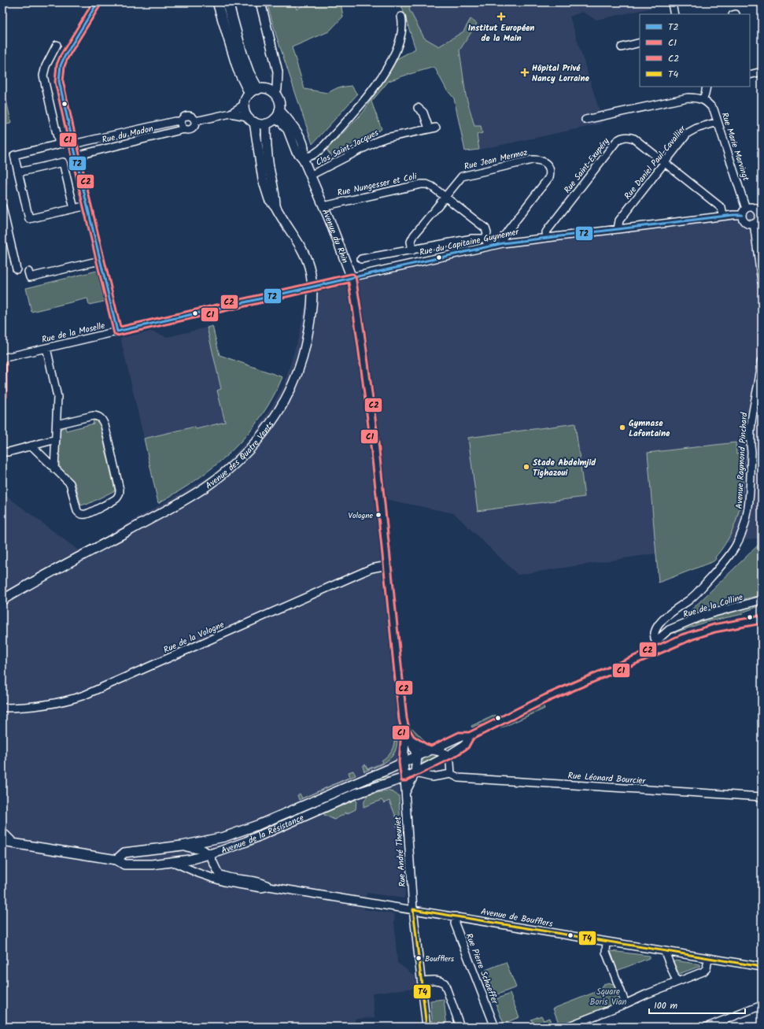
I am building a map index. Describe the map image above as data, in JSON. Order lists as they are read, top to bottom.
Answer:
{
  "streets": {
    "main road": ["Avenue du Rhin", "Avenue des Quatre Vents", "Avenue de la Résistance"],
    "street": [
      "Rue du Madon",
      "Rue Marie Marvingt",
      "Clos Saint-Jacques",
      "Rue Jean Mermoz",
      "Rue Daniel Paul-Cavallier",
      "Rue Saint-Exupéry",
      "Rue Nungesser et Coli",
      "Rue du Capitaine Guynemer",
      "Rue de la Moselle",
      "Avenue Raymond Pinchard",
      "Rue de la Colline",
      "Rue de la Vologne",
      "Rue Léonard Bourcier",
      "Rue André Theuriet",
      "Avenue de Boufflers",
      "Rue Pierre Schaeffer"
    ]
  },
  "crossings": [
    ["Rue Marie Marvingt", "Rue Daniel Paul-Cavallier"],
    ["Rue Marie Marvingt", "Rue du Capitaine Guynemer"],
    ["Clos Saint-Jacques", "Avenue du Rhin"],
    ["Rue Jean Mermoz", "Rue Nungesser et Coli"],
    ["Rue Jean Mermoz", "Rue du Capitaine Guynemer"],
    ["Rue Daniel Paul-Cavallier", "Rue Saint-Exupéry"],
    ["Rue Daniel Paul-Cavallier", "Rue du Capitaine Guynemer"],
    ["Rue Saint-Exupéry", "Rue du Capitaine Guynemer"],
    ["Rue Nungesser et Coli", "Avenue du Rhin"],
    ["Avenue du Rhin", "Rue du Capitaine Guynemer"],
    ["Avenue du Rhin", "Rue de la Moselle"],
    ["Avenue du Rhin", "Avenue des Quatre Vents"],
    ["Avenue du Rhin", "Rue de la Vologne"],
    ["Avenue du Rhin", "Avenue de la Résistance"],
    ["Avenue du Rhin", "Rue André Theuriet"],
    ["Rue du Capitaine Guynemer", "Rue de la Moselle"],
    ["Avenue de la Résistance", "Rue André Theuriet"],
    ["Avenue de la Résistance", "Avenue de Boufflers"],
    ["Rue André Theuriet", "Avenue de Boufflers"],
    ["Avenue de Boufflers", "Rue Pierre Schaeffer"]
  ],
  "parks": ["Square Boris Vian"],
  "places": {
    "health": ["Institut Européen de la Main", "Hôpital Privé Nancy Lorraine"],
    "other": [
      "Gymnase Lafontaine",
      "Stade Abdelmjid Tighazoui",
      "Vologne",
      "Boufflers"
    ]
  },
  "lines": [
    "transit line T2",
    "transit line C1",
    "transit line C2",
    "transit line T4"
  ],
  "legend": [
    "T2",
    "C1",
    "C2",
    "T4"
  ],
  "scale_bar": "100 m"
}
